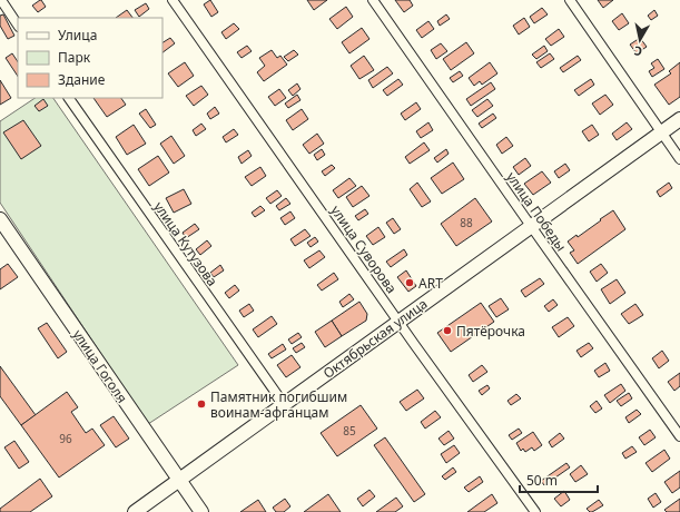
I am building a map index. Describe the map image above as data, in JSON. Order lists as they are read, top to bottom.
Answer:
{
  "streets": {
    "main road": ["Октябрьская улица", "улица Гоголя"],
    "street": ["улица Победы", "улица Кутузова", "улица Суворова"]
  },
  "crossings": [
    ["улица Победы", "Октябрьская улица"],
    ["улица Кутузова", "Октябрьская улица"],
    ["улица Суворова", "Октябрьская улица"],
    ["Октябрьская улица", "улица Гоголя"]
  ],
  "places": ["ART", "Пятёрочка", "Памятник погибшим воинам-афганцам"],
  "house_numbers": ["88", "85", "96"],
  "legend": ["Улица", "Парк", "Здание"],
  "scale_bar": "50 m",
  "north": "bottom"
}
